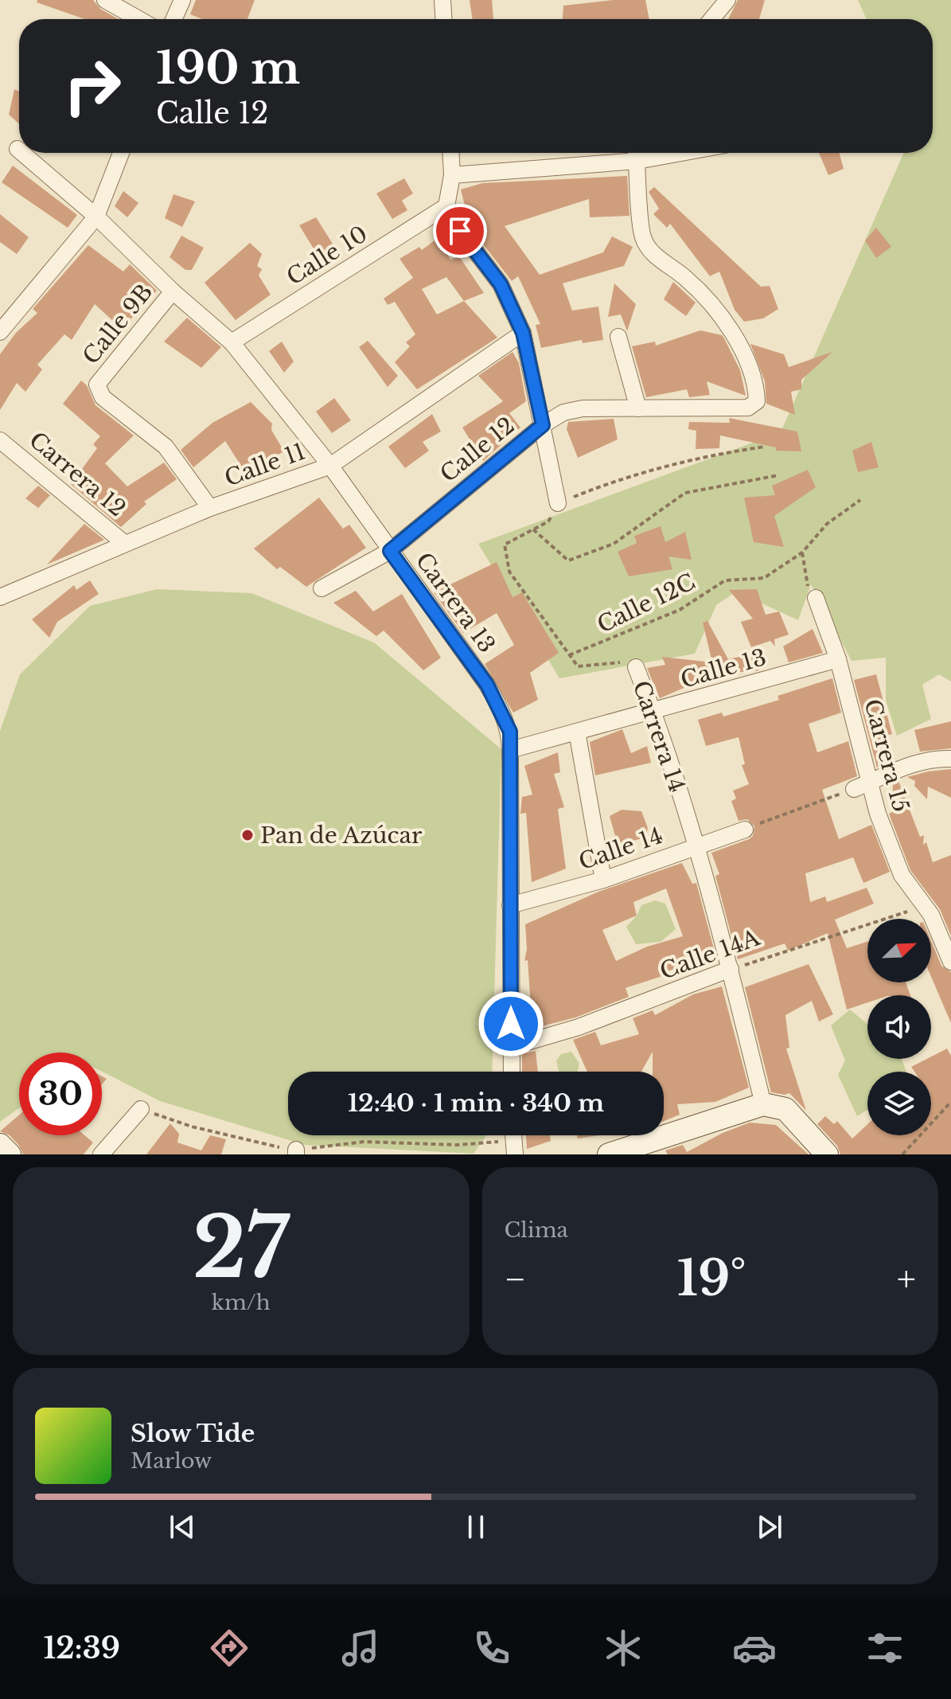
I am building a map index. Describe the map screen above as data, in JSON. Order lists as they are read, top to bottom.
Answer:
{
  "streets": {
    "street": [
      "Calle 10",
      "Calle 9B",
      "Calle 12",
      "Calle 11",
      "Carrera 12",
      "Carrera 13",
      "Calle 13",
      "Carrera 14",
      "Carrera 15",
      "Calle 14",
      "Calle 14A"
    ],
    "path": ["Calle 12C"]
  },
  "crossings": [
    ["Calle 10", "Carrera 13"],
    ["Calle 9B", "Calle 11"],
    ["Calle 9B", "Carrera 13"],
    ["Calle 12", "Carrera 13"],
    ["Calle 11", "Carrera 12"],
    ["Calle 11", "Carrera 13"],
    ["Carrera 13", "Calle 13"],
    ["Carrera 13", "Calle 14"],
    ["Carrera 13", "Calle 14A"],
    ["Calle 12C", "Carrera 14"],
    ["Calle 13", "Carrera 14"],
    ["Calle 13", "Carrera 15"],
    ["Carrera 14", "Calle 14"],
    ["Carrera 14", "Calle 14A"],
    ["Carrera 15", "Calle 14A"]
  ],
  "places": ["Pan de Azúcar"],
  "north": "top right",
  "page": {
    "turn": ["190 m", "Calle 12"],
    "limit": "30",
    "trip": "12:40 · 1 min · 340 m",
    "tile": [
      ["27", "km/h"],
      "Clima"
    ],
    "heat": ["−", "19°", "+"],
    "song": ["Slow Tide", "Marlow"],
    "tabs": "12:39"
  }
}
